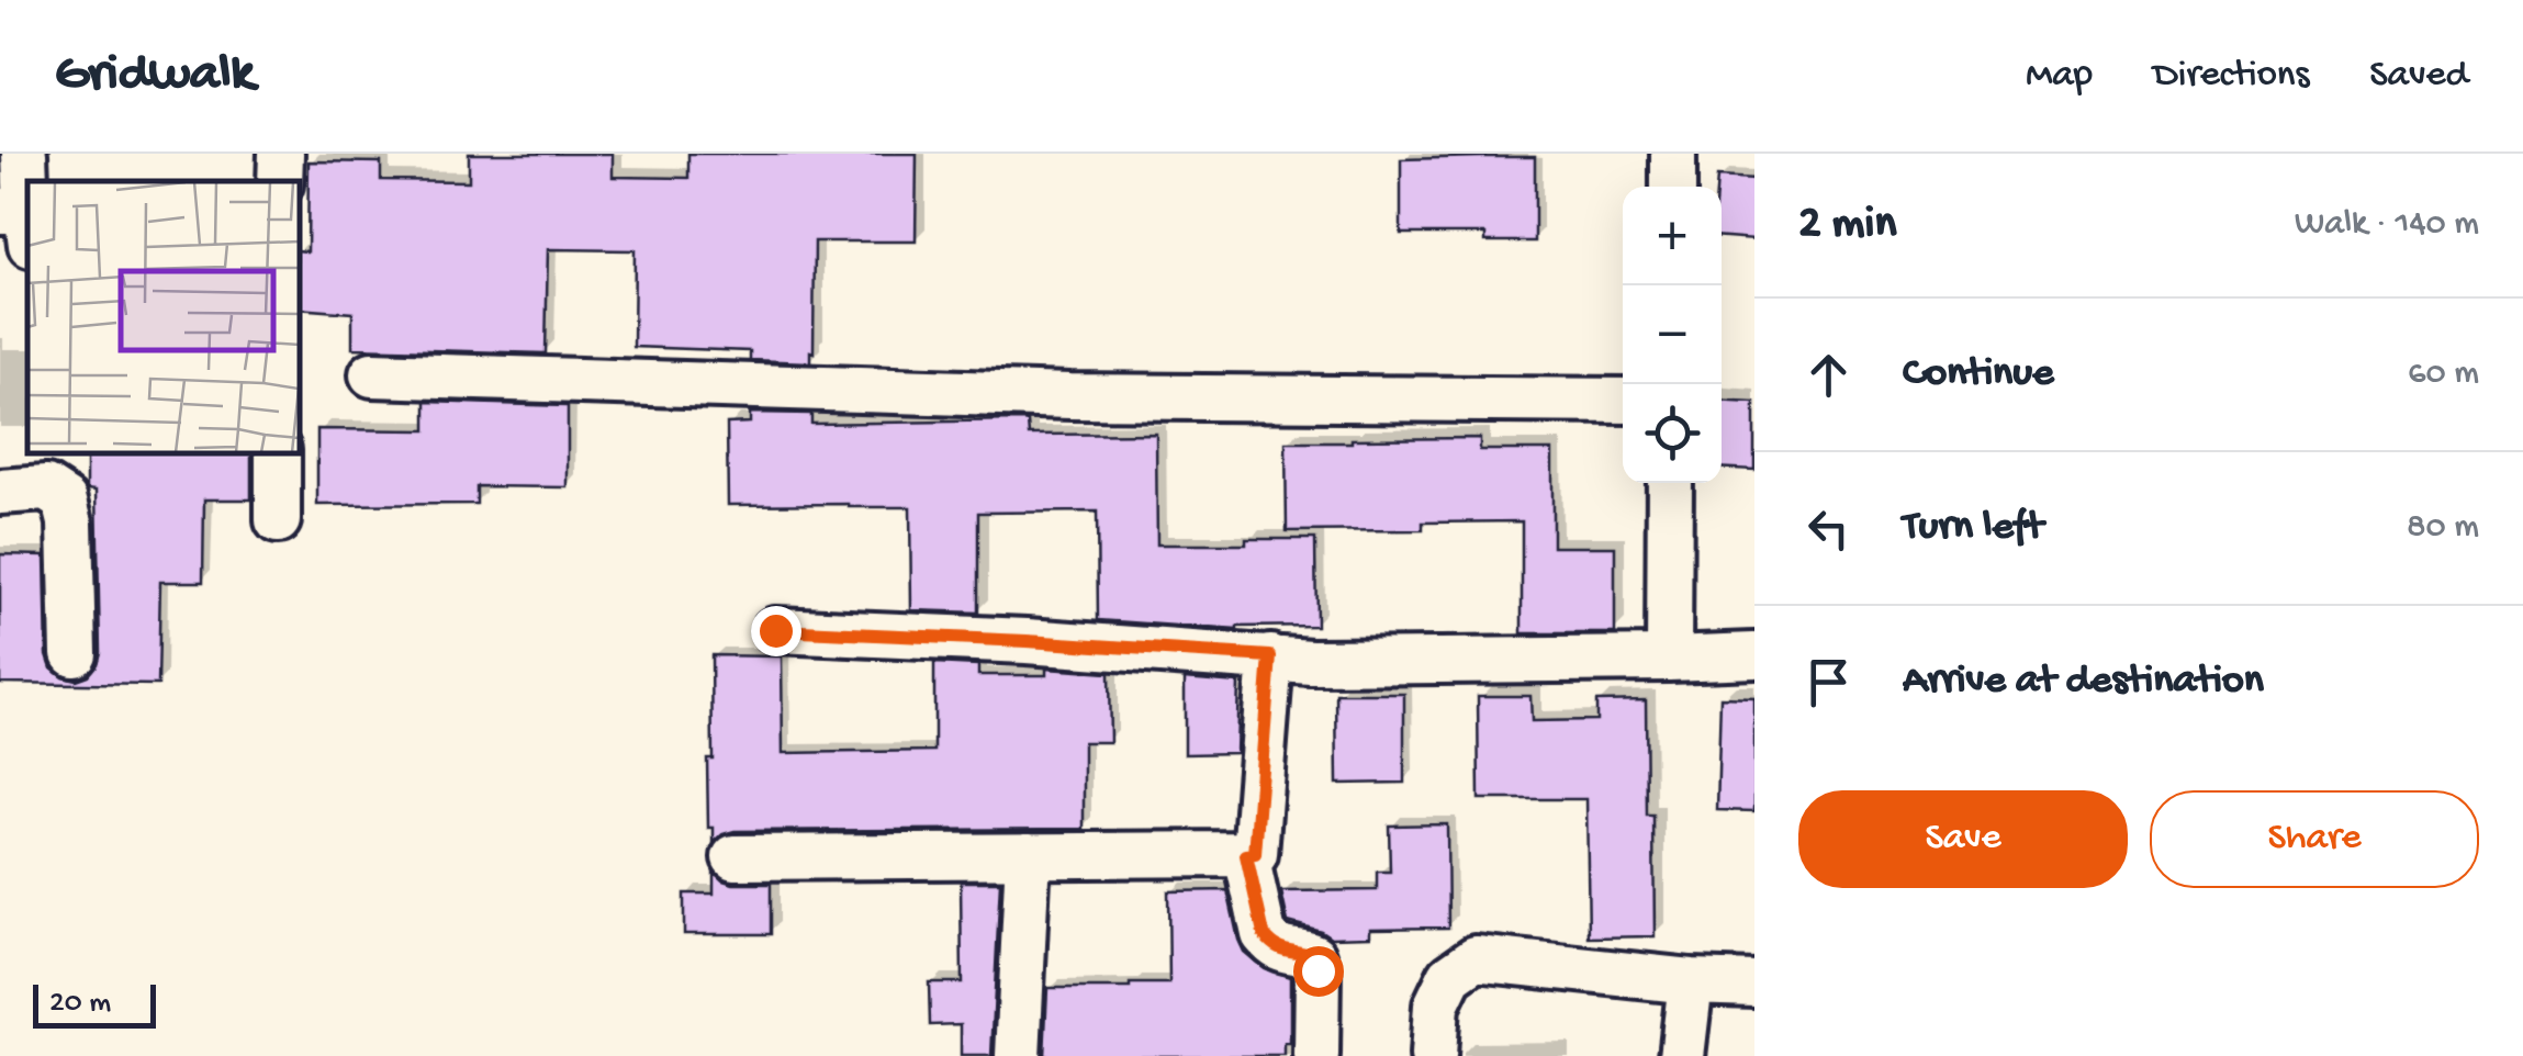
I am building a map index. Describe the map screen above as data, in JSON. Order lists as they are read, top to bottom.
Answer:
{
  "scale_bar": "20 m",
  "page": {
    "header": "Gridwalk",
    "nav": ["Map", "Directions", "Saved"],
    "heading": ["2 min", "Walk · 140 m"],
    "map_buttons": ["+", "−"],
    "list": [
      ["Continue", "60 m"],
      ["Turn left", "80 m"],
      "Arrive at destination"
    ],
    "buttons": ["Save", "Share"],
    "scale": "20 m"
  }
}
